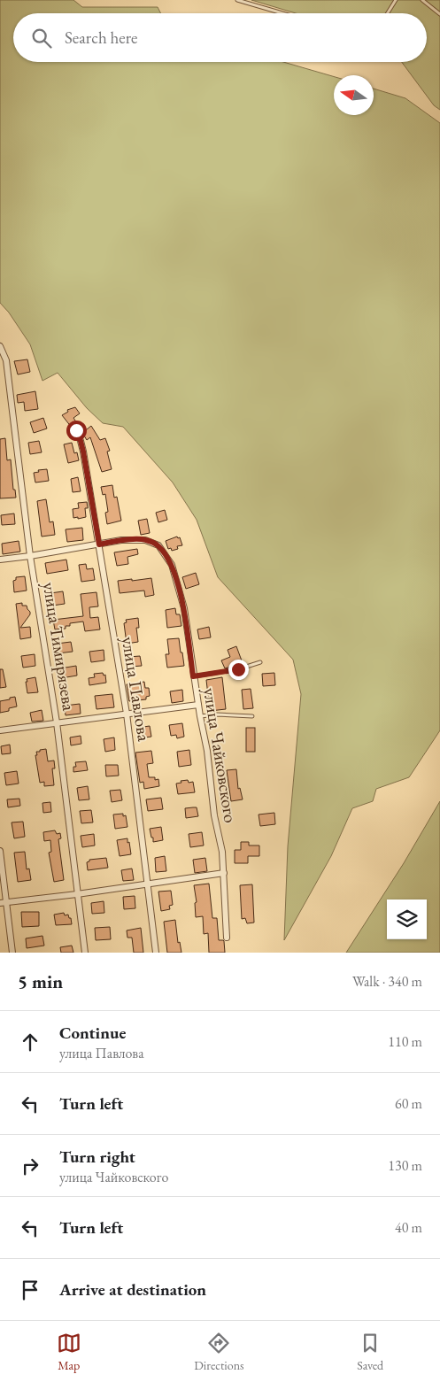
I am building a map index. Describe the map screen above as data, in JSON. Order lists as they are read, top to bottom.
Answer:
{
  "streets": {
    "street": ["улица Тимирязева", "улица Павлова", "улица Чайковского"]
  },
  "crossings": [
    ["улица Павлова", "улица Чайковского"]
  ],
  "north": "left",
  "page": {
    "search": "Search here",
    "heading": ["5 min", "Walk · 340 m"],
    "list": [
      ["Continue", "улица Павлова", "110 m"],
      ["Turn left", "60 m"],
      ["Turn right", "улица Чайковского", "130 m"],
      ["Turn left", "40 m"],
      "Arrive at destination"
    ],
    "nav": ["Map", "Directions", "Saved"]
  }
}
